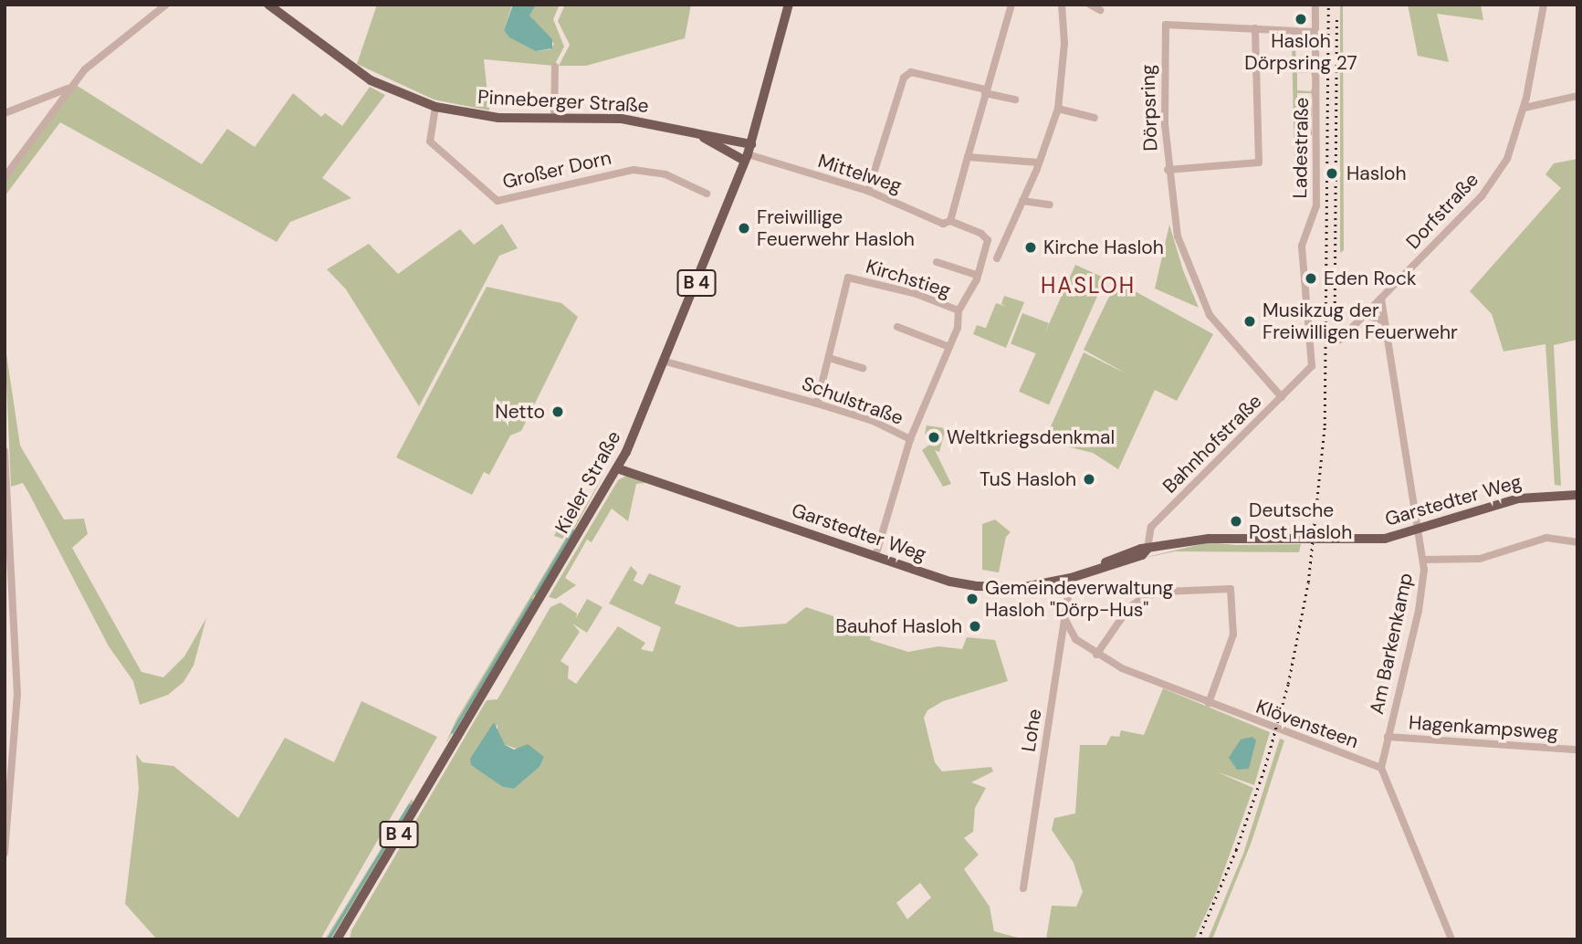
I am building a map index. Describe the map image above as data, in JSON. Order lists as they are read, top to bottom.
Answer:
{
  "streets": {
    "main road": [
      "Pinneberger Straße",
      "B 4",
      "Kieler Straße",
      "Garstedter Weg"
    ],
    "street": [
      "Dörpsring",
      "Ladestraße",
      "Großer Dorn",
      "Mittelweg",
      "Dorfstraße",
      "Kirchstieg",
      "Schulstraße",
      "Bahnhofstraße",
      "Am Barkenkamp",
      "Klövensteen",
      "Hagenkampsweg",
      "Lohe"
    ]
  },
  "crossings": [
    ["Pinneberger Straße", "Großer Dorn"],
    ["Pinneberger Straße", "Mittelweg"],
    ["Pinneberger Straße", "Kieler Straße"],
    ["Dörpsring", "Ladestraße"],
    ["Ladestraße", "Bahnhofstraße"],
    ["Mittelweg", "Kieler Straße"],
    ["Dorfstraße", "Am Barkenkamp"],
    ["Schulstraße", "Kieler Straße"],
    ["Schulstraße", "Garstedter Weg"],
    ["Bahnhofstraße", "Garstedter Weg"],
    ["Kieler Straße", "Garstedter Weg"],
    ["Garstedter Weg", "Am Barkenkamp"],
    ["Garstedter Weg", "Lohe"],
    ["Am Barkenkamp", "Klövensteen"],
    ["Am Barkenkamp", "Hagenkampsweg"],
    ["Klövensteen", "Lohe"]
  ],
  "districts": ["HASLOH"],
  "places": [
    "Hasloh Dörpsring 27",
    "Hasloh",
    "Freiwillige Feuerwehr Hasloh",
    "Kirche Hasloh",
    "Eden Rock",
    "Musikzug der Freiwilligen Feuerwehr",
    "Netto",
    "Weltkriegsdenkmal",
    "TuS Hasloh",
    "Deutsche Post Hasloh",
    "Gemeindeverwaltung Hasloh \"Dörp-Hus\"",
    "Bauhof Hasloh"
  ]
}
